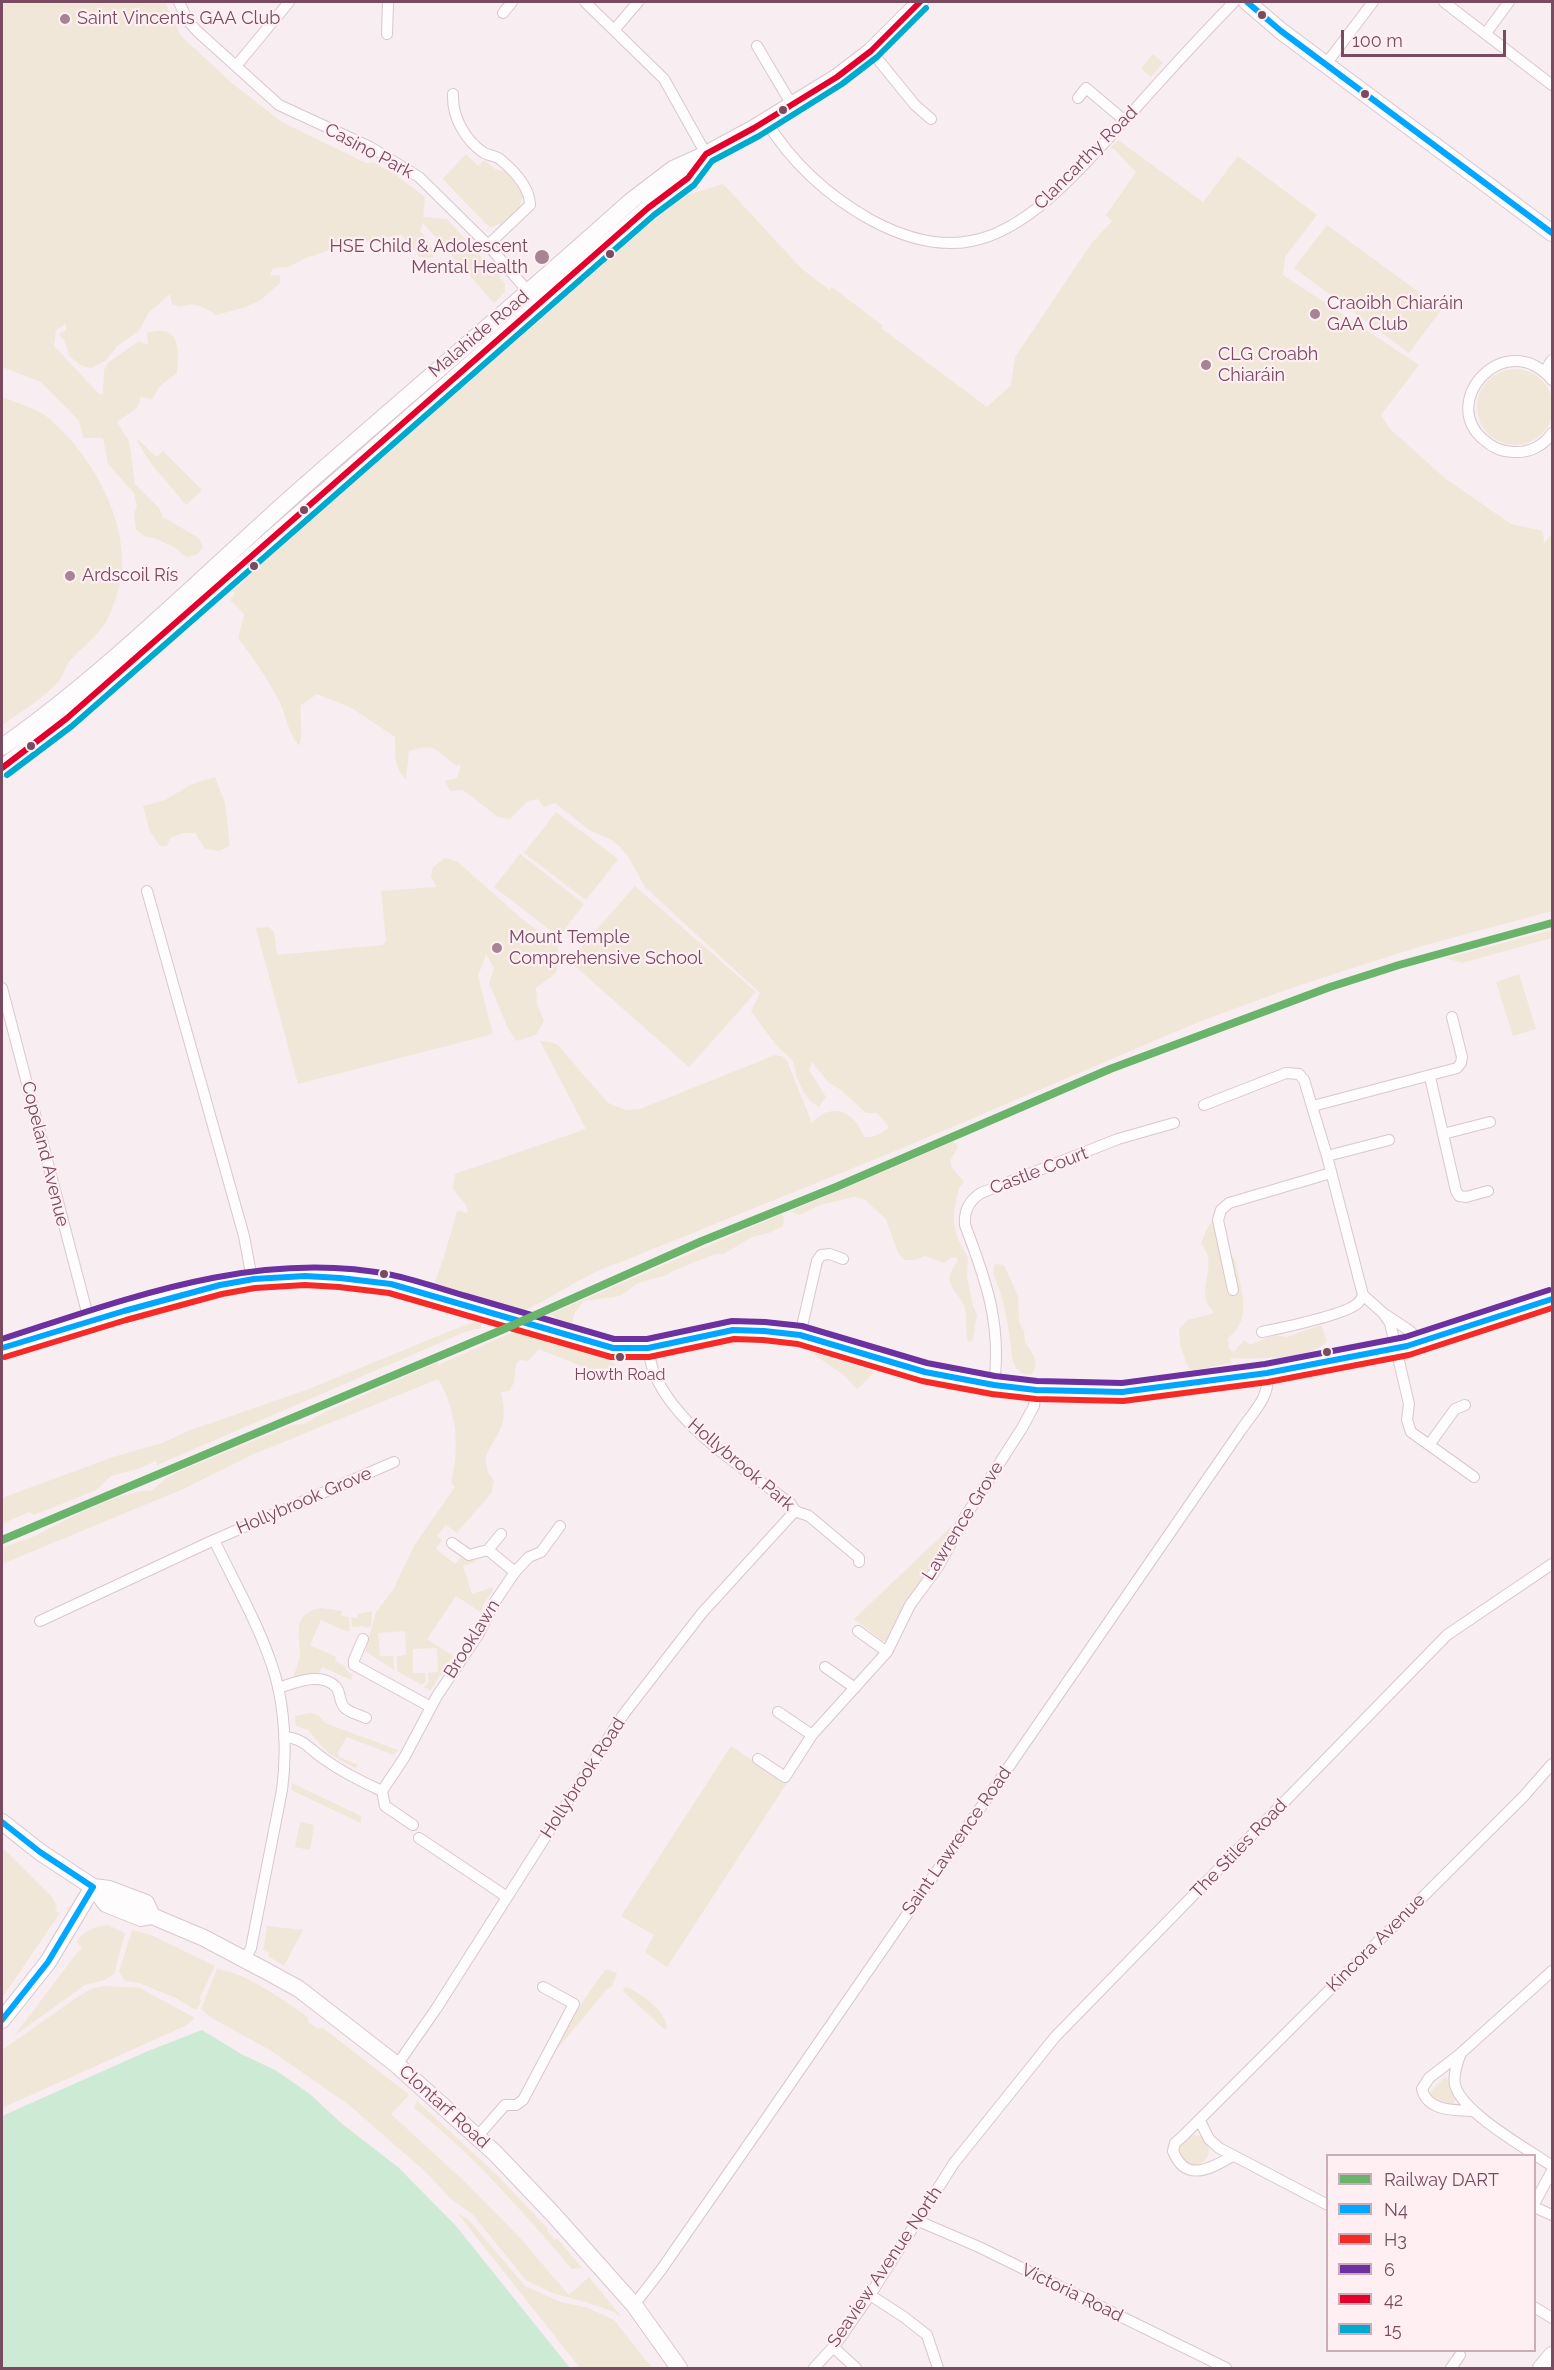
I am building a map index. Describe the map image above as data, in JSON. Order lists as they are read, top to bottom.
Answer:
{
  "streets": {
    "main road": ["Malahide Road", "Clontarf Road"],
    "street": [
      "Casino Park",
      "Clancarthy Road",
      "Copeland Avenue",
      "Castle Court",
      "Hollybrook Park",
      "Hollybrook Grove",
      "Lawrence Grove",
      "Brooklawn",
      "Hollybrook Road",
      "Saint Lawrence Road",
      "The Stiles Road",
      "Kincora Avenue",
      "Seaview Avenue North",
      "Victoria Road"
    ]
  },
  "crossings": [
    ["Casino Park", "Malahide Road"],
    ["Clancarthy Road", "Malahide Road"],
    ["Hollybrook Park", "Hollybrook Road"],
    ["Hollybrook Grove", "Clontarf Road"],
    ["Hollybrook Road", "Clontarf Road"],
    ["Saint Lawrence Road", "Clontarf Road"],
    ["The Stiles Road", "Seaview Avenue North"],
    ["Seaview Avenue North", "Victoria Road"]
  ],
  "places": [
    "Saint Vincents GAA Club",
    "HSE Child & Adolescent Mental Health",
    "Craoibh Chiaráin GAA Club",
    "CLG Croabh Chiaráin",
    "Ardscoil Rís",
    "Mount Temple Comprehensive School",
    "Howth Road"
  ],
  "lines": [
    "transit line N4",
    "transit line 42",
    "transit line 15",
    "rail line DART",
    "transit line 6",
    "transit line H3"
  ],
  "legend": [
    "Railway DART",
    "N4",
    "H3",
    "6",
    "42",
    "15"
  ],
  "scale_bar": "100 m"
}
